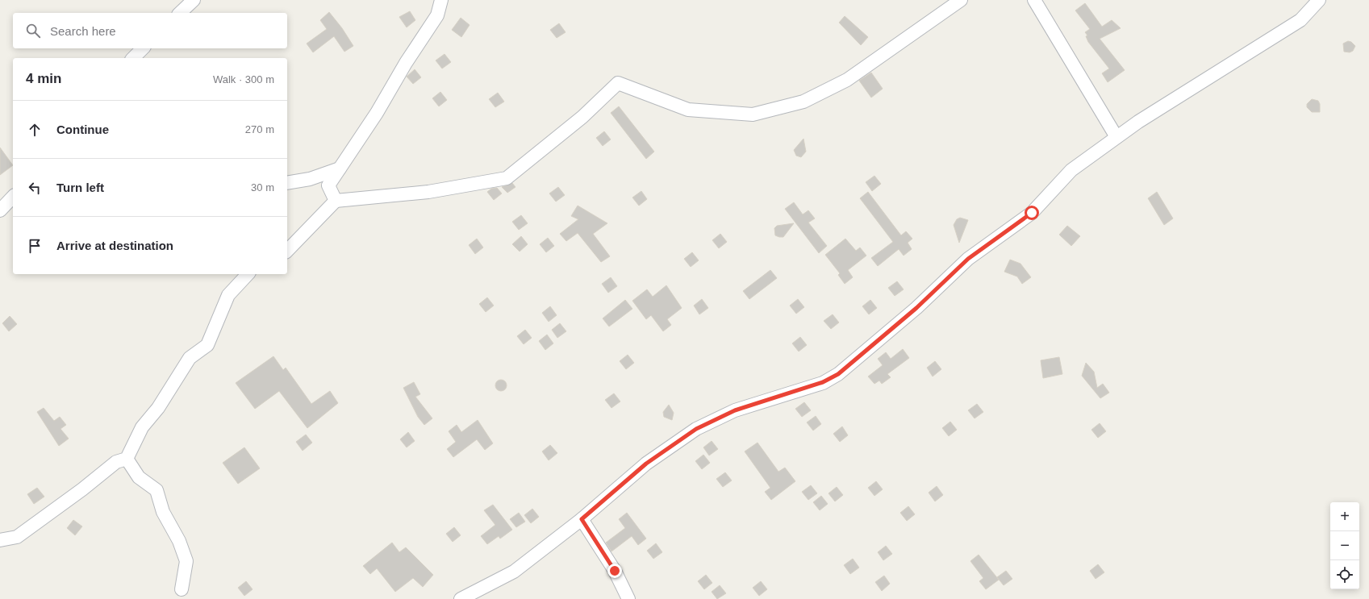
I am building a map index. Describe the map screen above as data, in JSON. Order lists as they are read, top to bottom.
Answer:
{
  "page": {
    "search": "Search here",
    "heading": ["4 min", "Walk · 300 m"],
    "list": [
      ["Continue", "270 m"],
      ["Turn left", "30 m"],
      "Arrive at destination"
    ],
    "map_buttons": ["+", "−"]
  }
}
